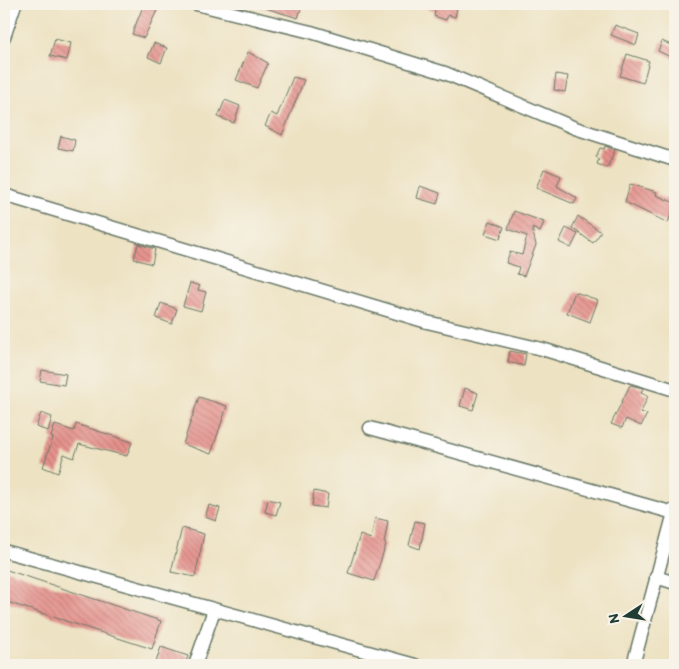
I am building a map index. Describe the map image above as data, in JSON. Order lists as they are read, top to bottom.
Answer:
{
  "north": "left"
}
